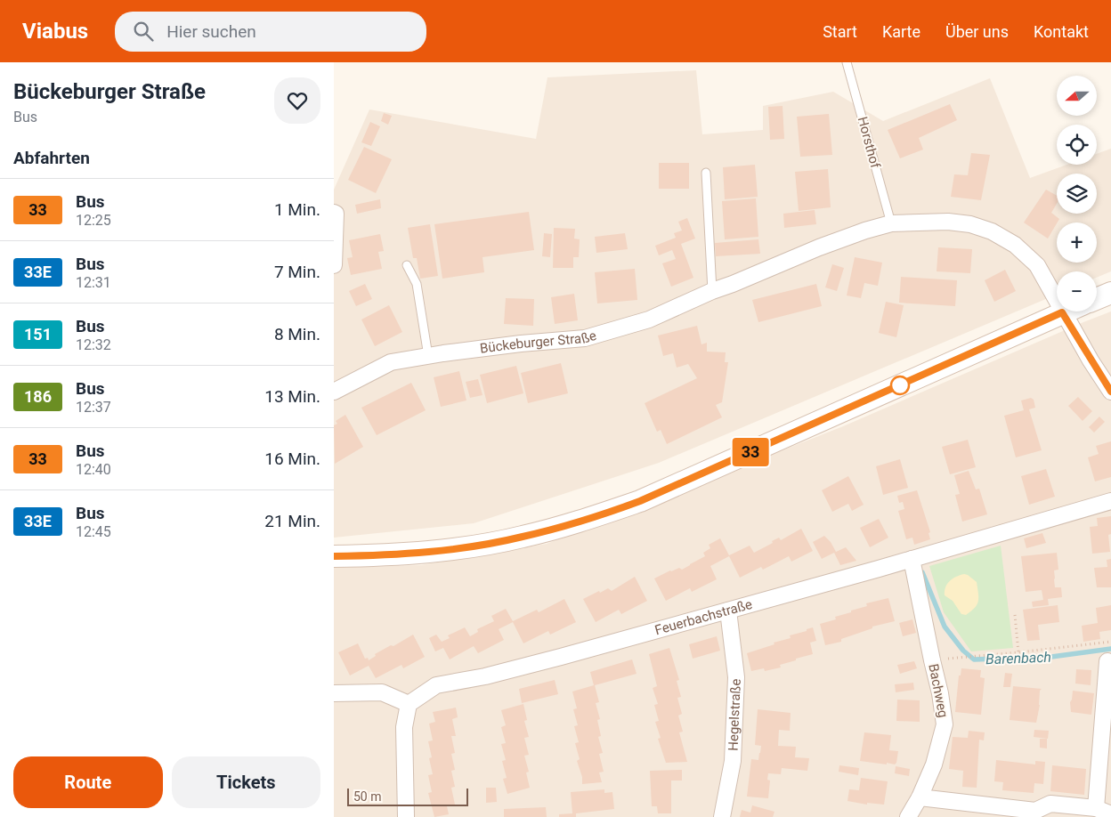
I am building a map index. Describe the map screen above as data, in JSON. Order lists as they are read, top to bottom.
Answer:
{
  "streets": {
    "street": [
      "Bückeburger Straße",
      "Feuerbachstraße",
      "Bachweg",
      "Hegelstraße"
    ],
    "lane": ["Horsthof"]
  },
  "crossings": [
    ["Horsthof", "Bückeburger Straße"],
    ["Feuerbachstraße", "Bachweg"],
    ["Feuerbachstraße", "Hegelstraße"]
  ],
  "water": ["Barenbach"],
  "lines": ["bus line 33"],
  "scale_bar": "50 m",
  "north": "left",
  "page": {
    "header": "Viabus",
    "search": "Hier suchen",
    "nav": [
      "Start",
      "Karte",
      "Über uns",
      "Kontakt"
    ],
    "heading": [
      ["Bückeburger Straße", "Bus"],
      "Abfahrten"
    ],
    "on_map": "33",
    "map_buttons": ["+", "−"],
    "list": [
      {
        "mark": "33",
        "name": "Bus",
        "note": "12:25",
        "value": "1 Min."
      },
      {
        "mark": "33E",
        "name": "Bus",
        "note": "12:31",
        "value": "7 Min."
      },
      {
        "mark": "151",
        "name": "Bus",
        "note": "12:32",
        "value": "8 Min."
      },
      {
        "mark": "186",
        "name": "Bus",
        "note": "12:37",
        "value": "13 Min."
      },
      {
        "mark": "33",
        "name": "Bus",
        "note": "12:40",
        "value": "16 Min."
      },
      {
        "mark": "33E",
        "name": "Bus",
        "note": "12:45",
        "value": "21 Min."
      }
    ],
    "buttons": ["Route", "Tickets"],
    "scale": "50 m"
  }
}
